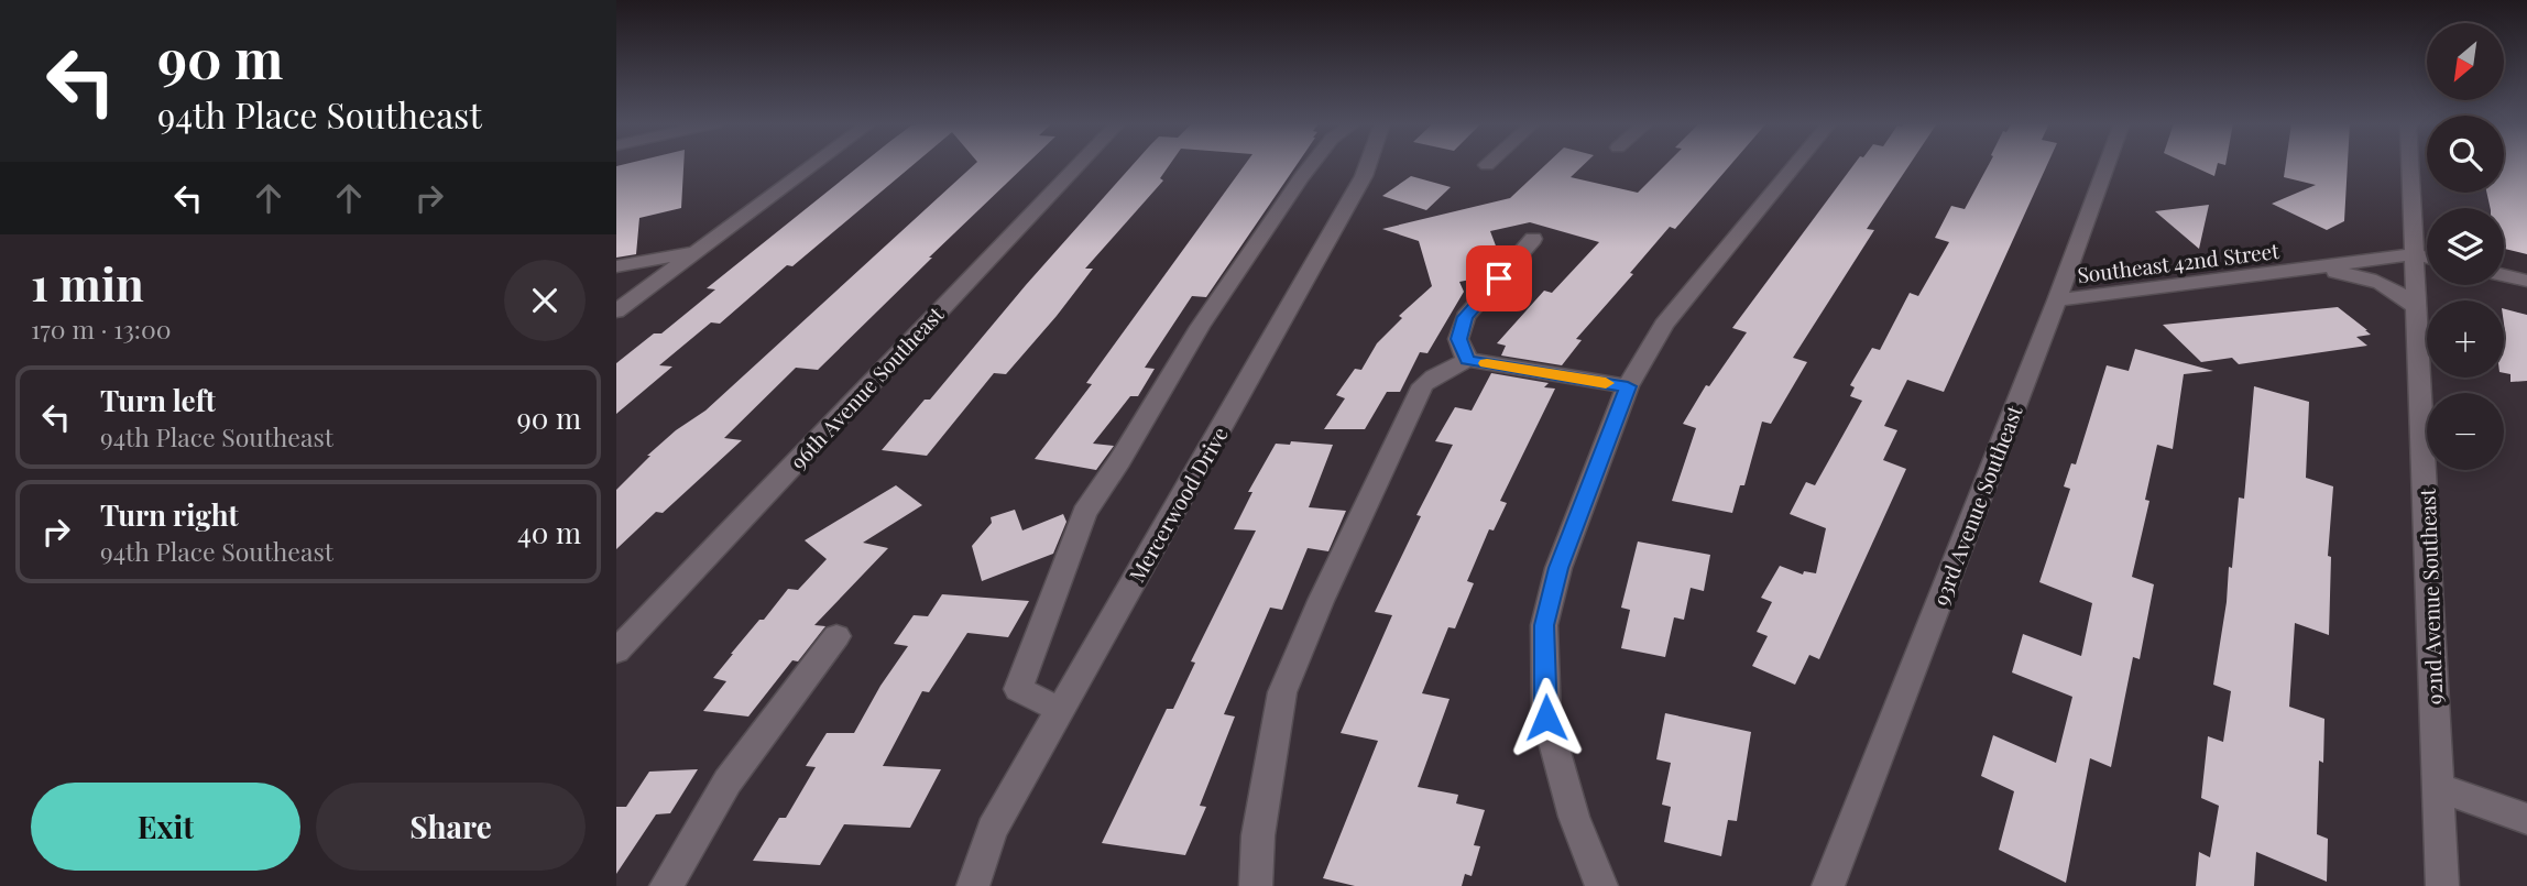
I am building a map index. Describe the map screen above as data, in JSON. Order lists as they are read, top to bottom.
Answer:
{
  "streets": {
    "street": [
      "Southeast 42nd Street",
      "96th Avenue Southeast",
      "Mercerwood Drive",
      "93rd Avenue Southeast",
      "92nd Avenue Southeast"
    ]
  },
  "crossings": [
    ["Southeast 42nd Street", "93rd Avenue Southeast"],
    ["Southeast 42nd Street", "92nd Avenue Southeast"]
  ],
  "north": "bottom left",
  "page": {
    "turn": ["90 m", "94th Place Southeast"],
    "map_buttons": ["+", "−"],
    "heading": ["1 min", "170 m · 13:00"],
    "list": [
      {
        "name": "Turn left",
        "note": "94th Place Southeast",
        "value": "90 m"
      },
      {
        "name": "Turn right",
        "note": "94th Place Southeast",
        "value": "40 m"
      }
    ],
    "buttons": ["Exit", "Share"]
  }
}
